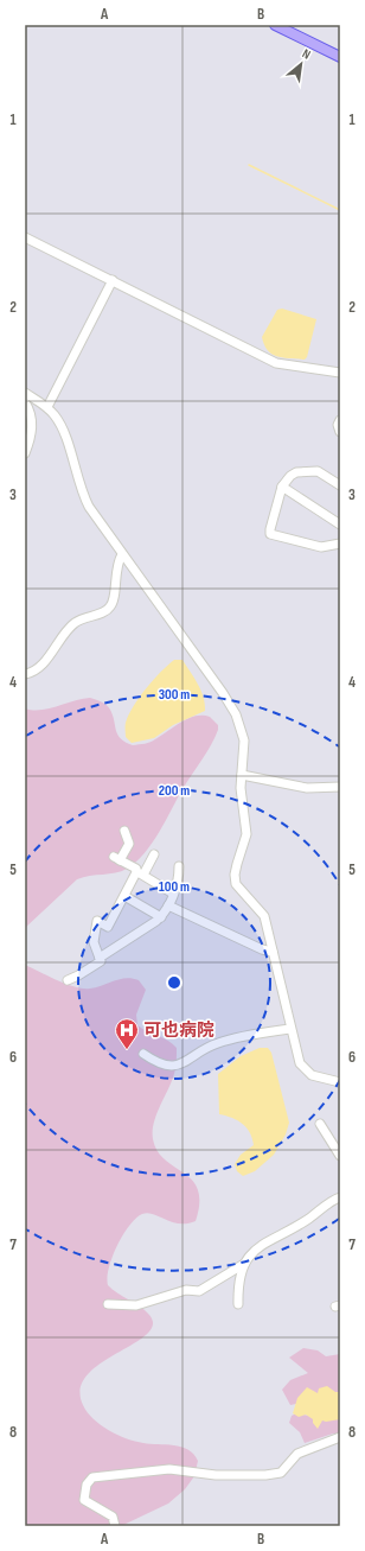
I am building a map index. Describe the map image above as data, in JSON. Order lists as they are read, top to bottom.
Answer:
{
  "places": {
    "hospital": ["可也病院"]
  },
  "north": "top right",
  "grid": {
    "columns": ["A", "B"],
    "rows": [
      "1",
      "2",
      "3",
      "4",
      "5",
      "6",
      "7",
      "8"
    ]
  },
  "rings": ["300 m", "200 m", "100 m"]
}
